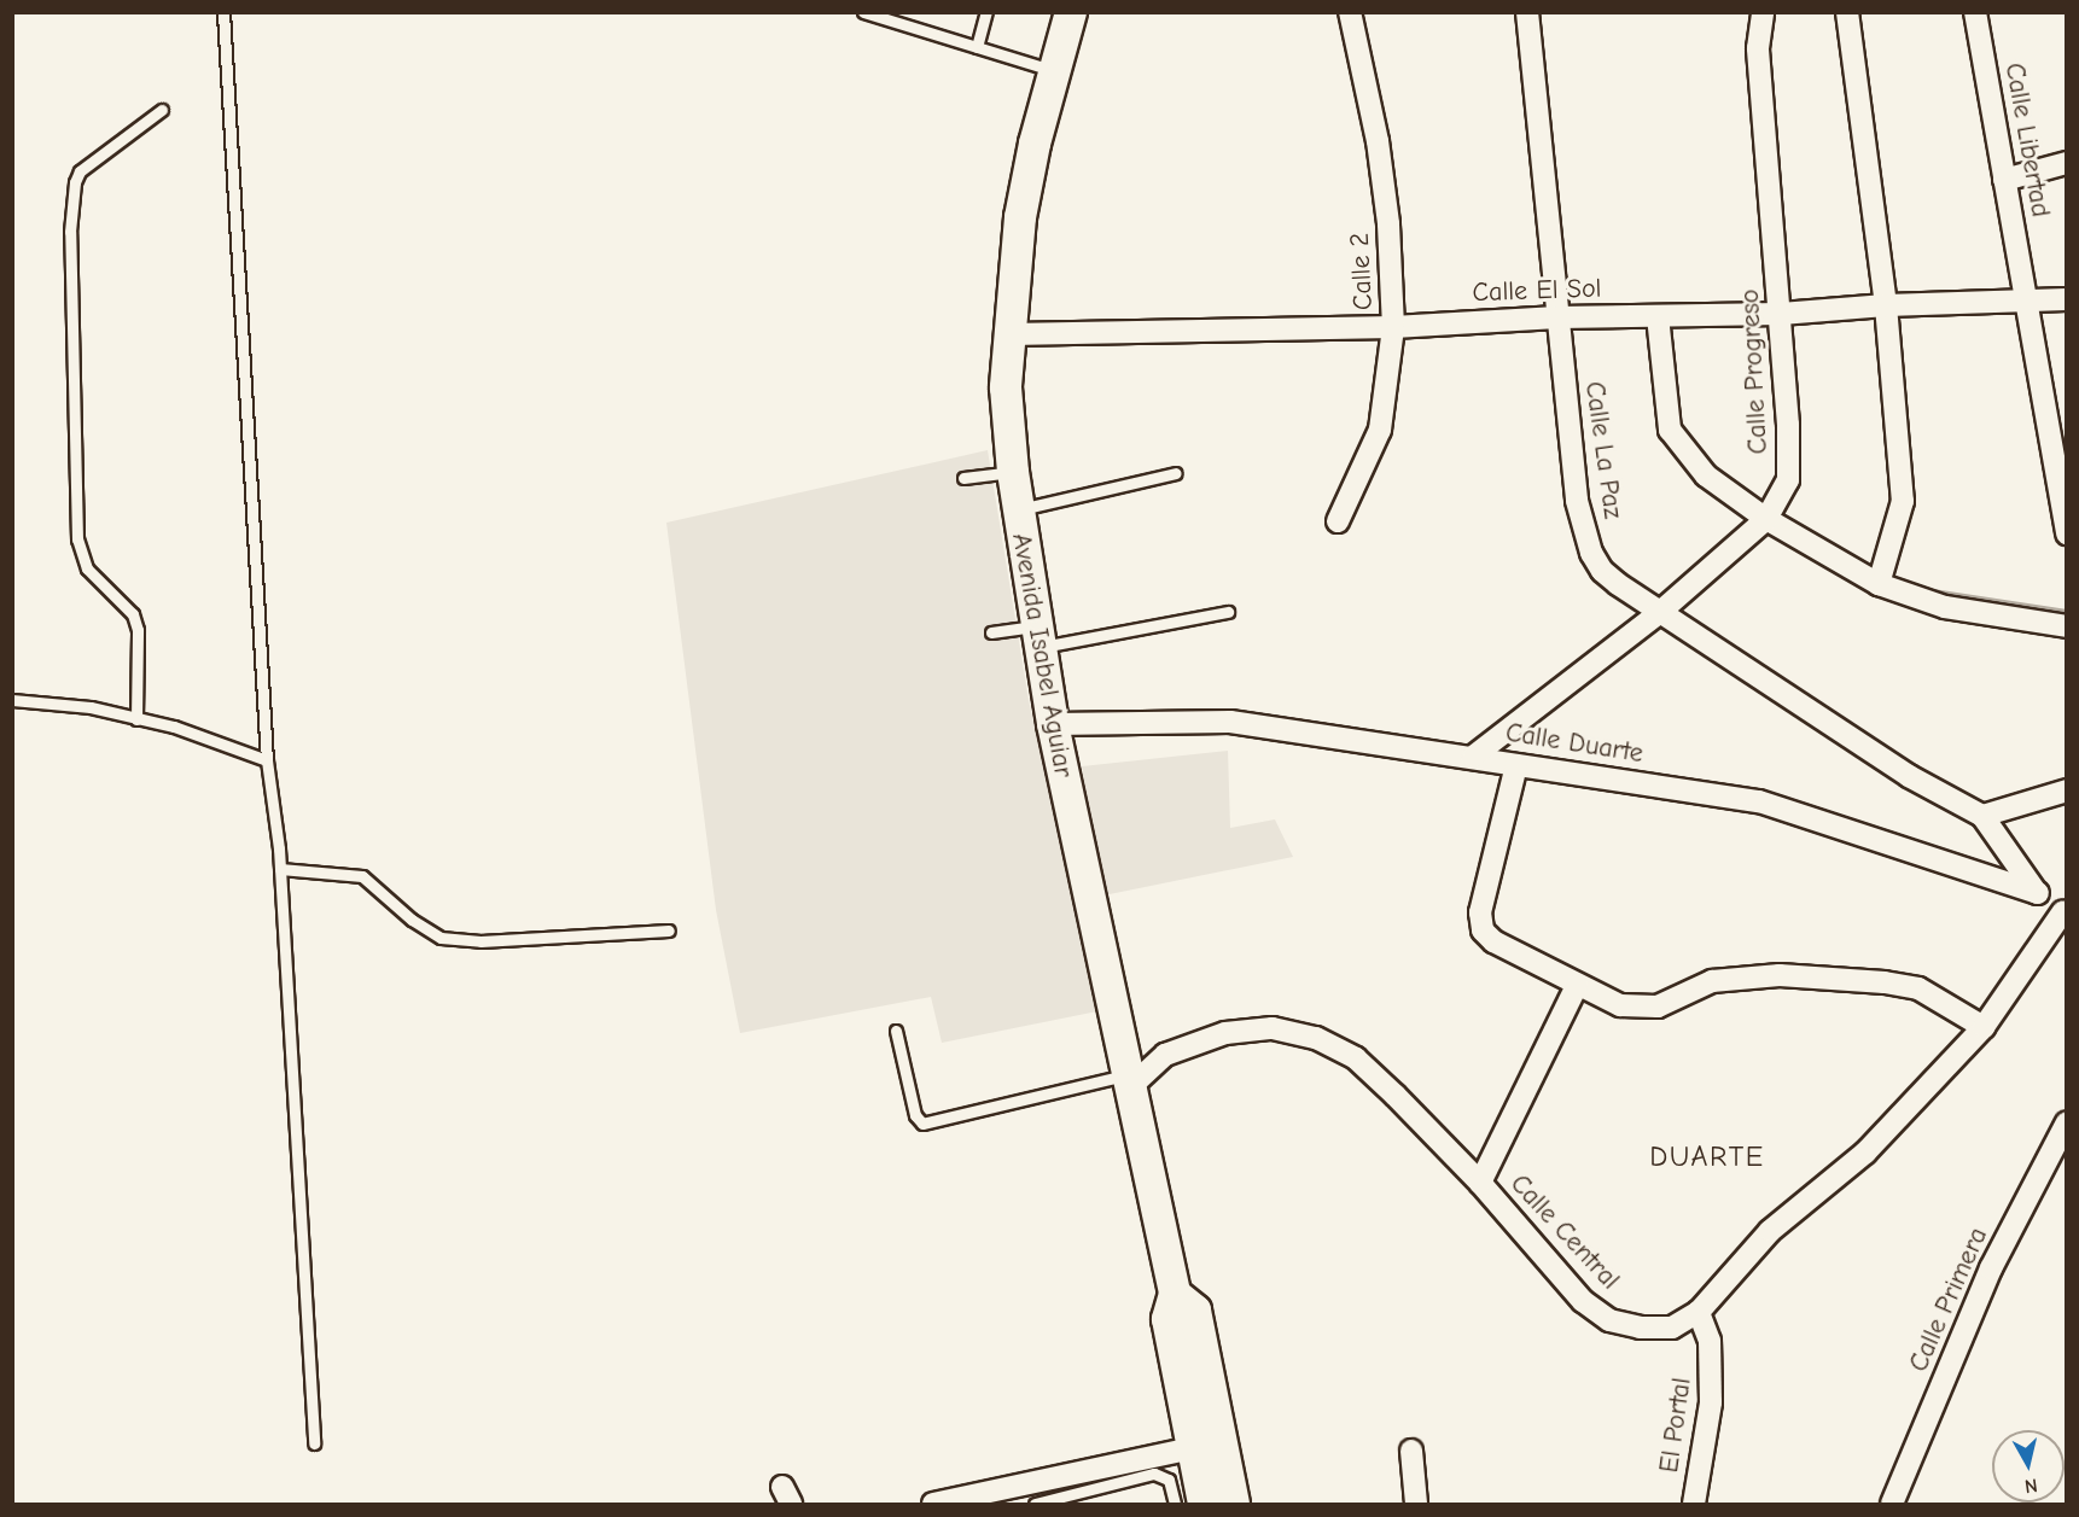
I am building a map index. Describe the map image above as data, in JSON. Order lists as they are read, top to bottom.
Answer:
{
  "streets": {
    "main road": ["Avenida Isabel Aguiar"],
    "street": [
      "Calle Libertad",
      "Calle 2",
      "Calle El Sol",
      "Calle Progreso",
      "Calle La Paz",
      "Calle Duarte",
      "Calle Central",
      "Calle Primera",
      "El Portal"
    ]
  },
  "crossings": [
    ["Calle Libertad", "Calle El Sol"],
    ["Calle 2", "Calle El Sol"],
    ["Calle El Sol", "Calle Progreso"],
    ["Calle El Sol", "Calle La Paz"],
    ["Calle El Sol", "Avenida Isabel Aguiar"],
    ["Calle Progreso", "Calle La Paz"],
    ["Calle Progreso", "Calle Duarte"],
    ["Avenida Isabel Aguiar", "Calle Duarte"],
    ["Avenida Isabel Aguiar", "Calle Central"],
    ["Calle Duarte", "Calle Central"],
    ["Calle Central", "El Portal"]
  ],
  "districts": ["DUARTE"],
  "north": "bottom"
}
